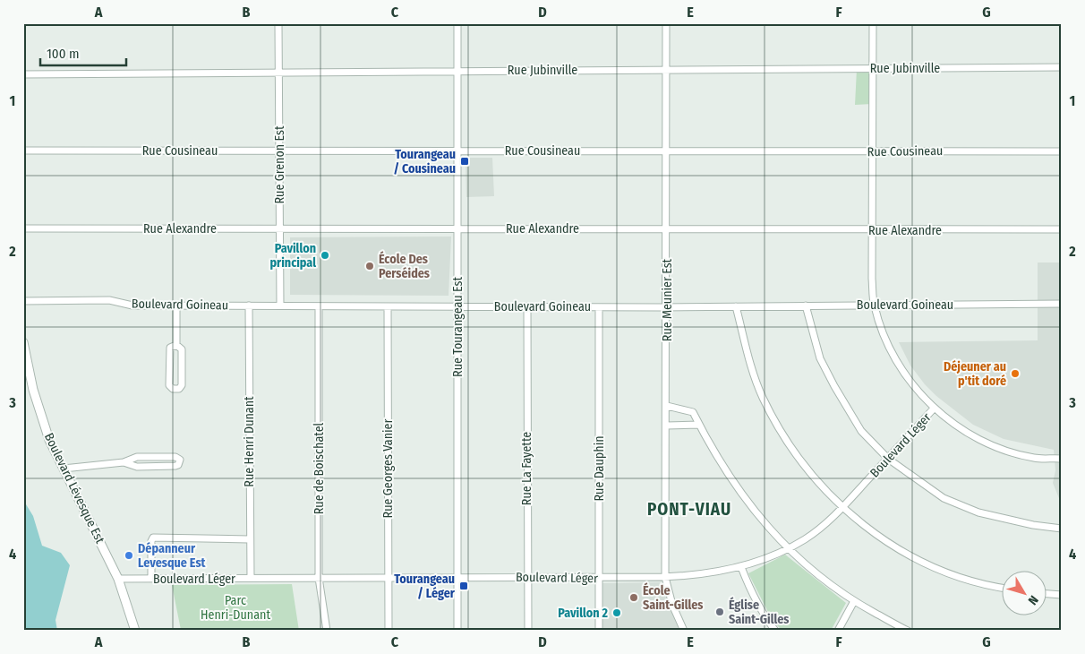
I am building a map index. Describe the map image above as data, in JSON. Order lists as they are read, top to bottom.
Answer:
{
  "streets": {
    "street": [
      "Rue Jubinville",
      "Rue Cousineau",
      "Rue Grenon Est",
      "Rue Alexandre",
      "Rue Meunier Est",
      "Boulevard Goineau",
      "Rue Tourangeau Est",
      "Rue Henri Dunant",
      "Boulevard Léger",
      "Rue de Boischatel",
      "Rue Georges Vanier",
      "Rue La Fayette",
      "Rue Dauphin",
      "Boulevard Lévesque Est"
    ]
  },
  "crossings": [
    ["Rue Jubinville", "Rue Grenon Est"],
    ["Rue Jubinville", "Rue Meunier Est"],
    ["Rue Jubinville", "Rue Tourangeau Est"],
    ["Rue Cousineau", "Rue Grenon Est"],
    ["Rue Cousineau", "Rue Meunier Est"],
    ["Rue Cousineau", "Rue Tourangeau Est"],
    ["Rue Grenon Est", "Rue Alexandre"],
    ["Rue Grenon Est", "Boulevard Goineau"],
    ["Rue Alexandre", "Rue Meunier Est"],
    ["Rue Alexandre", "Rue Tourangeau Est"],
    ["Rue Meunier Est", "Boulevard Goineau"],
    ["Rue Meunier Est", "Boulevard Léger"],
    ["Boulevard Goineau", "Rue Tourangeau Est"],
    ["Boulevard Goineau", "Rue Henri Dunant"],
    ["Boulevard Goineau", "Rue de Boischatel"],
    ["Boulevard Goineau", "Rue Georges Vanier"],
    ["Boulevard Goineau", "Rue La Fayette"],
    ["Boulevard Goineau", "Rue Dauphin"],
    ["Rue Tourangeau Est", "Boulevard Léger"],
    ["Rue Henri Dunant", "Boulevard Léger"],
    ["Boulevard Léger", "Rue de Boischatel"],
    ["Boulevard Léger", "Rue Georges Vanier"],
    ["Boulevard Léger", "Rue La Fayette"],
    ["Boulevard Léger", "Rue Dauphin"],
    ["Boulevard Léger", "Boulevard Lévesque Est"]
  ],
  "districts": ["PONT-VIAU"],
  "parks": ["Parc Henri-Dunant"],
  "places": {
    "transit": ["Tourangeau / Cousineau", "Tourangeau / Léger"],
    "other": [
      "Pavillon principal",
      "École Des Perséides",
      "Déjeuner au p'tit doré",
      "Dépanneur Levesque Est",
      "École Saint-Gilles",
      "Église Saint-Gilles",
      "Pavillon 2"
    ]
  },
  "scale_bar": "100 m",
  "north": "bottom right",
  "grid": {
    "columns": [
      "A",
      "B",
      "C",
      "D",
      "E",
      "F",
      "G"
    ],
    "rows": [
      "1",
      "2",
      "3",
      "4"
    ]
  }
}
